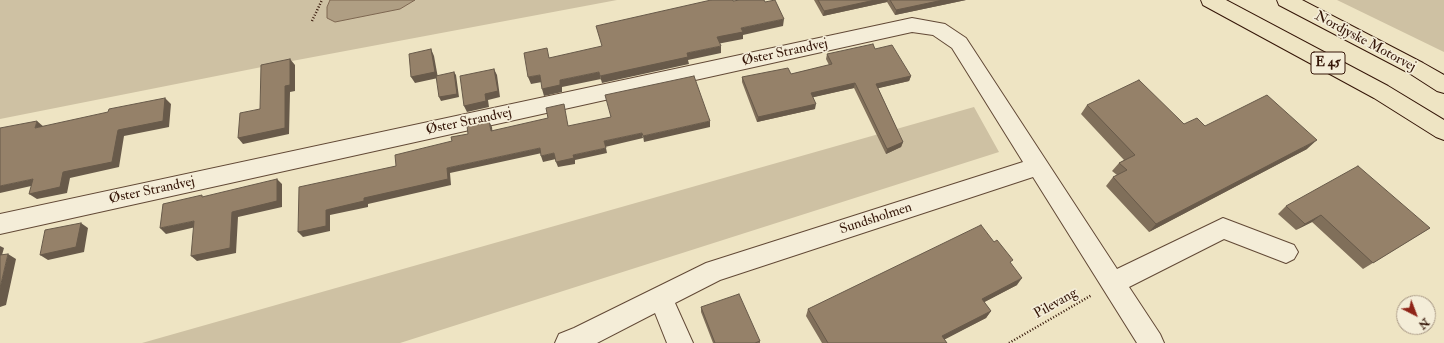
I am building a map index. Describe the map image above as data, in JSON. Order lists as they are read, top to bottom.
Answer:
{
  "streets": {
    "highway": ["Nordjyske Motorvej", "E 45"],
    "street": ["Øster Strandvej", "Sundsholmen"],
    "path": ["Pilevang"]
  },
  "crossings": [
    ["Øster Strandvej", "Sundsholmen"]
  ],
  "north": "bottom right"
}
